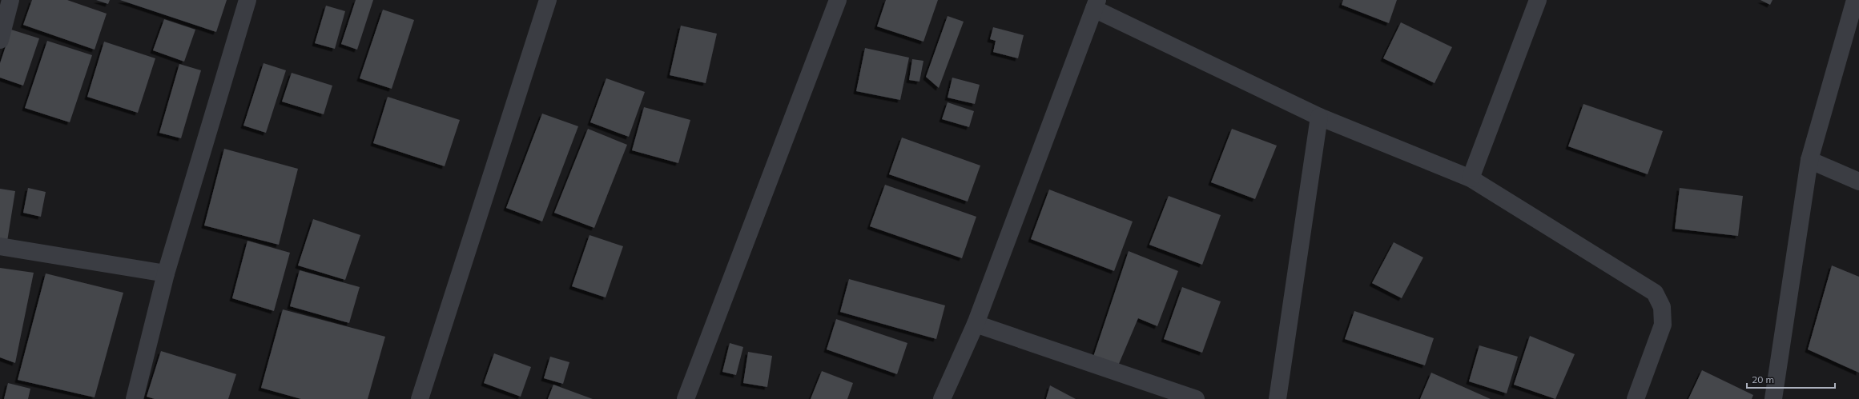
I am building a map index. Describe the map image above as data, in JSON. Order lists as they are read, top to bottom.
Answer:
{
  "scale_bar": "20 m"
}
